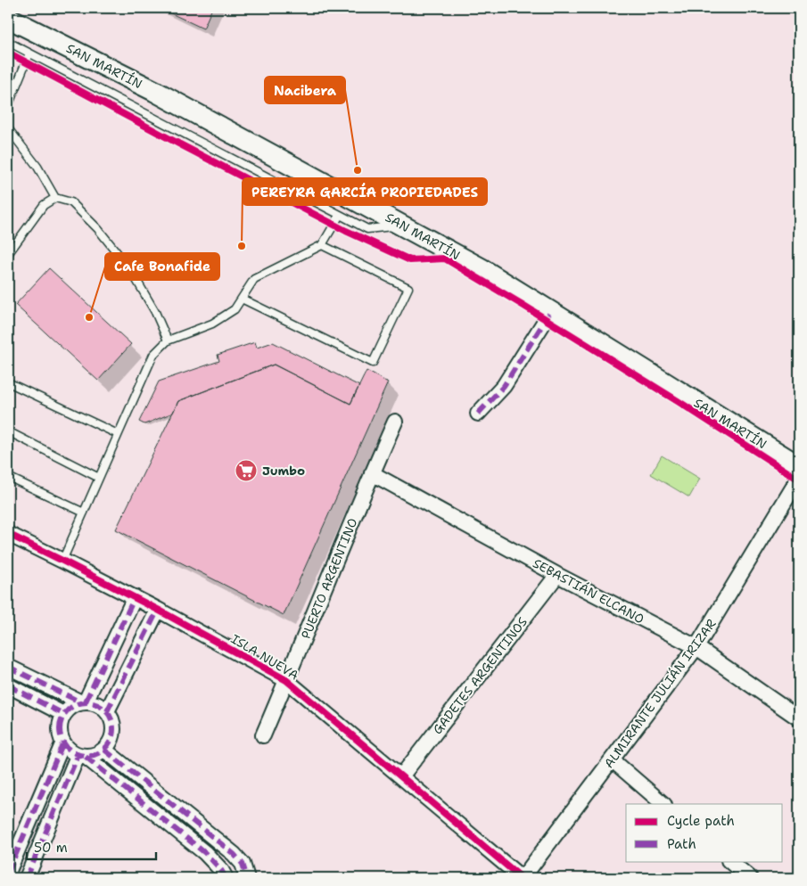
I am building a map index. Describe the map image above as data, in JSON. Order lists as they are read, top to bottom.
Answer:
{
  "streets": {
    "main road": ["SAN MARTÍN"],
    "street": [
      "PUERTO ARGENTINO",
      "SEBASTIÁN ELCANO",
      "ISLA NUEVA",
      "GADETES ARGENTINOS",
      "ALMIRANTE JULIÁN IRIZAR"
    ]
  },
  "crossings": [
    ["PUERTO ARGENTINO", "SEBASTIÁN ELCANO"],
    ["PUERTO ARGENTINO", "ISLA NUEVA"],
    ["SEBASTIÁN ELCANO", "GADETES ARGENTINOS"],
    ["SEBASTIÁN ELCANO", "ALMIRANTE JULIÁN IRIZAR"],
    ["ISLA NUEVA", "GADETES ARGENTINOS"],
    ["ISLA NUEVA", "ALMIRANTE JULIÁN IRIZAR"]
  ],
  "places": {
    "other": ["Nacibera", "PEREYRA GARCÍA PROPIEDADES", "Cafe Bonafide"],
    "supermarket": ["Jumbo"]
  },
  "legend": ["Cycle path", "Path"],
  "scale_bar": "50 m"
}
